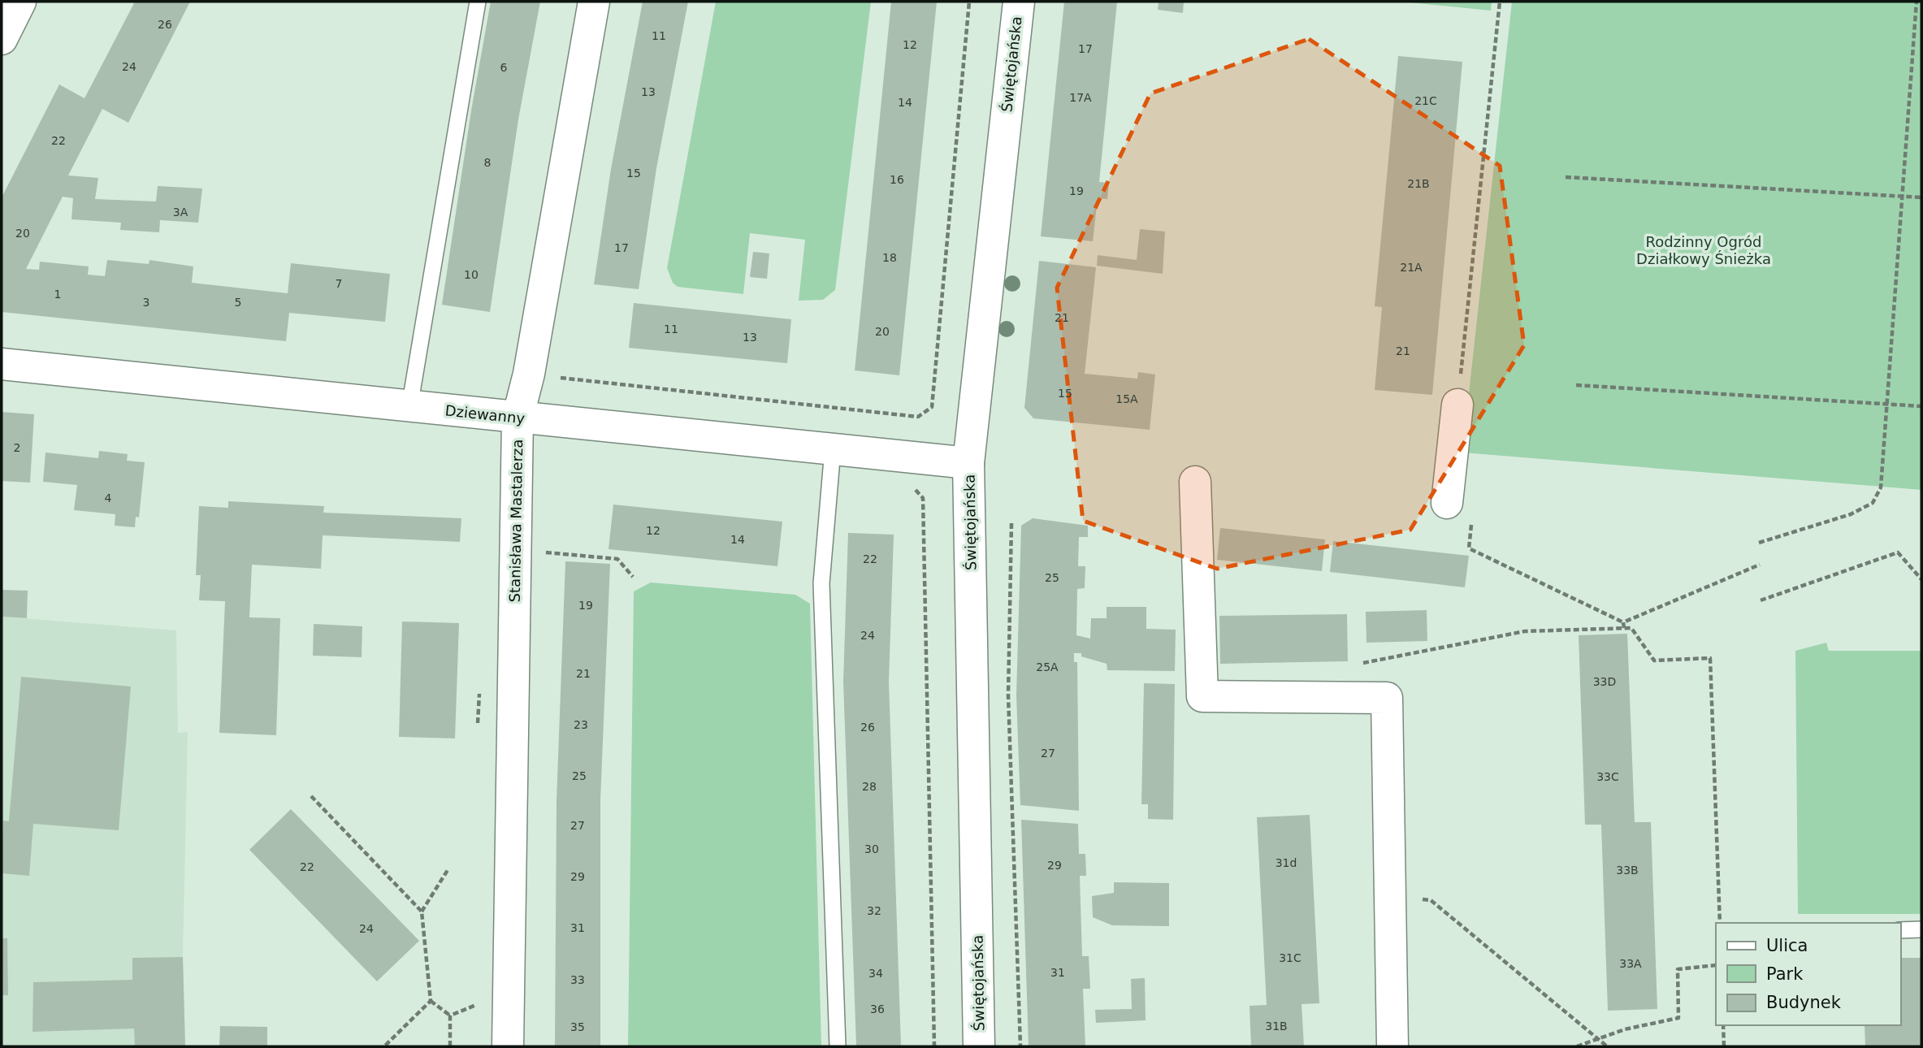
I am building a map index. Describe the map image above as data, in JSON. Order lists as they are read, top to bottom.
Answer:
{
  "streets": {
    "street": ["Świętojańska", "Dziewanny", "Stanisława Mastalerza"]
  },
  "crossings": [
    ["Świętojańska", "Dziewanny"],
    ["Dziewanny", "Stanisława Mastalerza"]
  ],
  "parks": ["Rodzinny Ogród Działkowy Śnieżka"],
  "house_numbers": [
    "26",
    "11",
    "12",
    "17",
    "24",
    "6",
    "13",
    "17A",
    "21C",
    "14",
    "22",
    "8",
    "15",
    "16",
    "21B",
    "19",
    "3A",
    "20",
    "17",
    "18",
    "21A",
    "10",
    "7",
    "1",
    "3",
    "5",
    "21",
    "11",
    "20",
    "13",
    "21",
    "15",
    "15A",
    "2",
    "4",
    "12",
    "14",
    "22",
    "25",
    "19",
    "24",
    "25A",
    "21",
    "33D",
    "23",
    "26",
    "27",
    "25",
    "33C",
    "28",
    "27",
    "30",
    "31d",
    "29",
    "22",
    "33B",
    "29",
    "32",
    "31",
    "24",
    "31C",
    "33A",
    "31",
    "34",
    "33",
    "36",
    "31B",
    "35"
  ],
  "legend": ["Ulica", "Park", "Budynek"]
}
